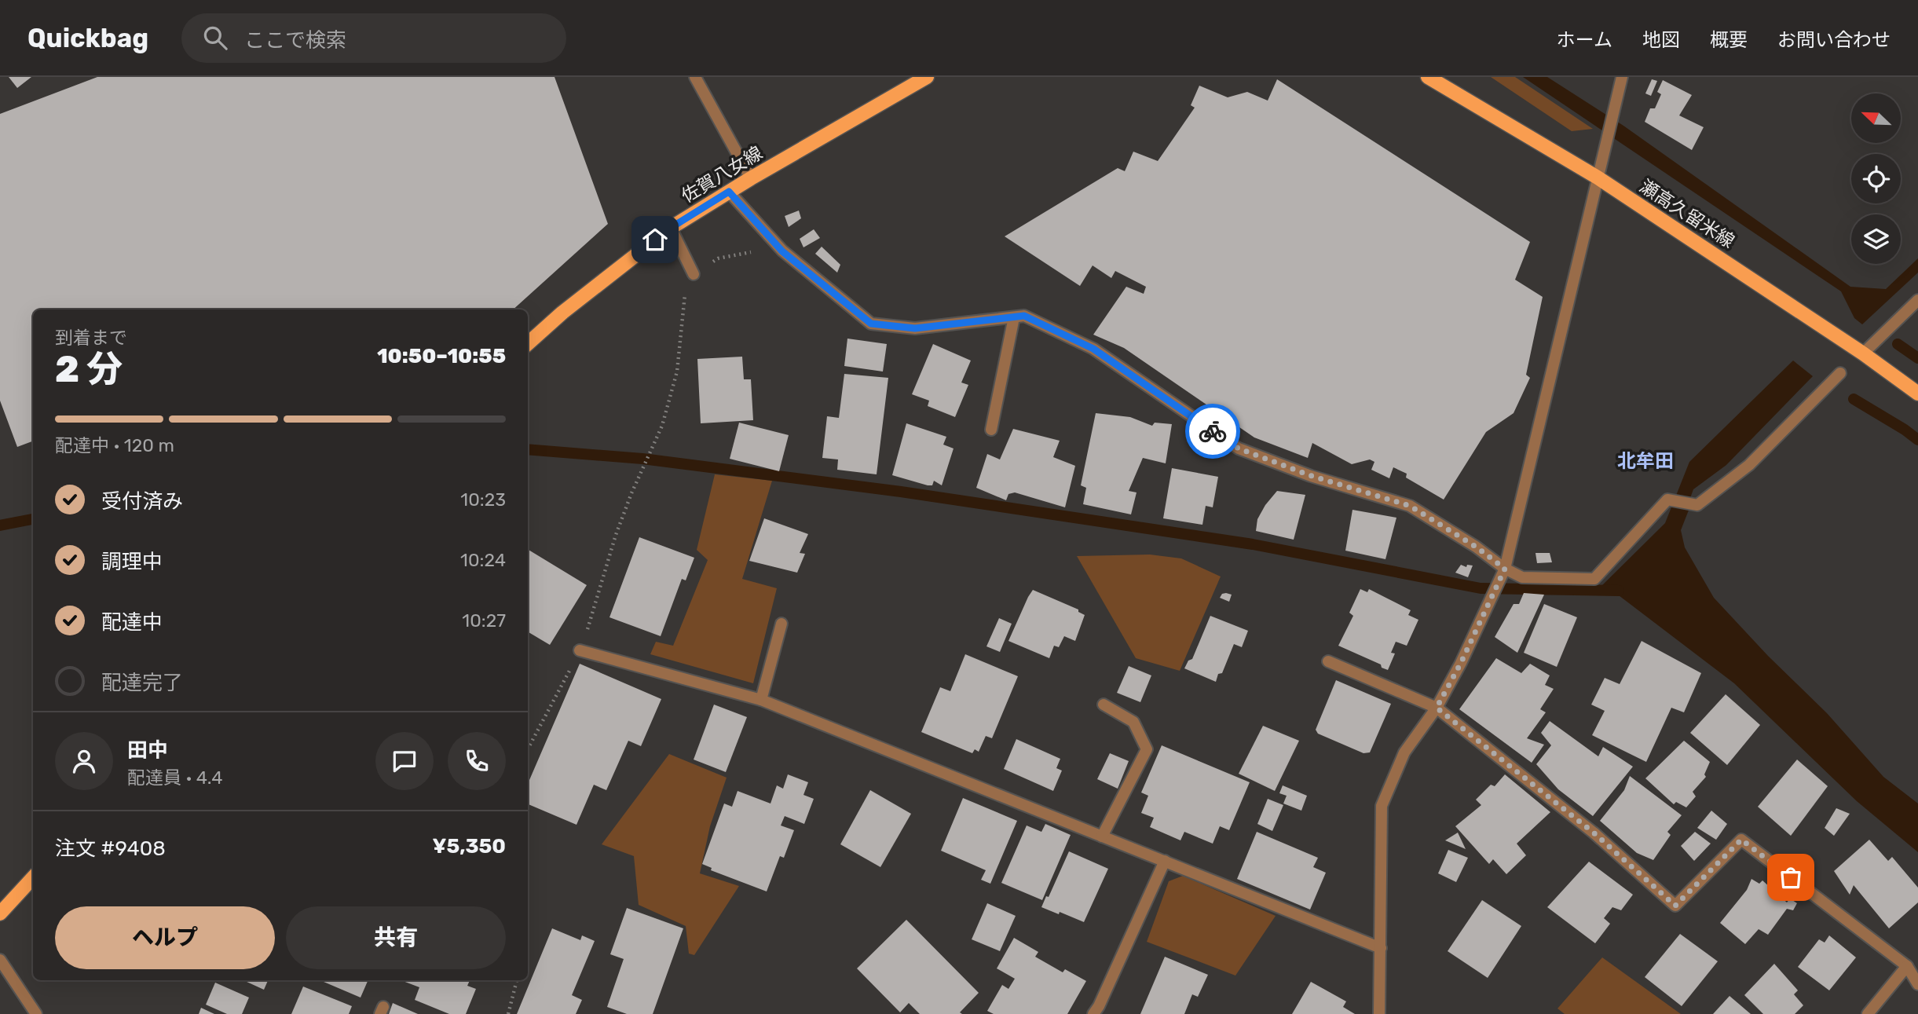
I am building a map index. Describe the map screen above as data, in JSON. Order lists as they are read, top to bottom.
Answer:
{
  "streets": {
    "main road": ["佐賀八女線", "瀬高久留米線"]
  },
  "districts": ["北牟田"],
  "north": "top left",
  "page": {
    "header": "Quickbag",
    "search": "ここで検索",
    "nav": [
      "ホーム",
      "地図",
      "概要",
      "お問い合わせ"
    ],
    "heading": ["2 分", "到着まで", "10:50–10:55"],
    "panel": [
      "田中",
      "配達員 · 4.4",
      "注文 #9408",
      "¥5,350"
    ],
    "bar": "配達中 · 120 m",
    "list": [
      ["受付済み", "10:23"],
      ["調理中", "10:24"],
      ["配達中", "10:27"],
      "配達完了"
    ],
    "buttons": ["ヘルプ", "共有"]
  }
}
